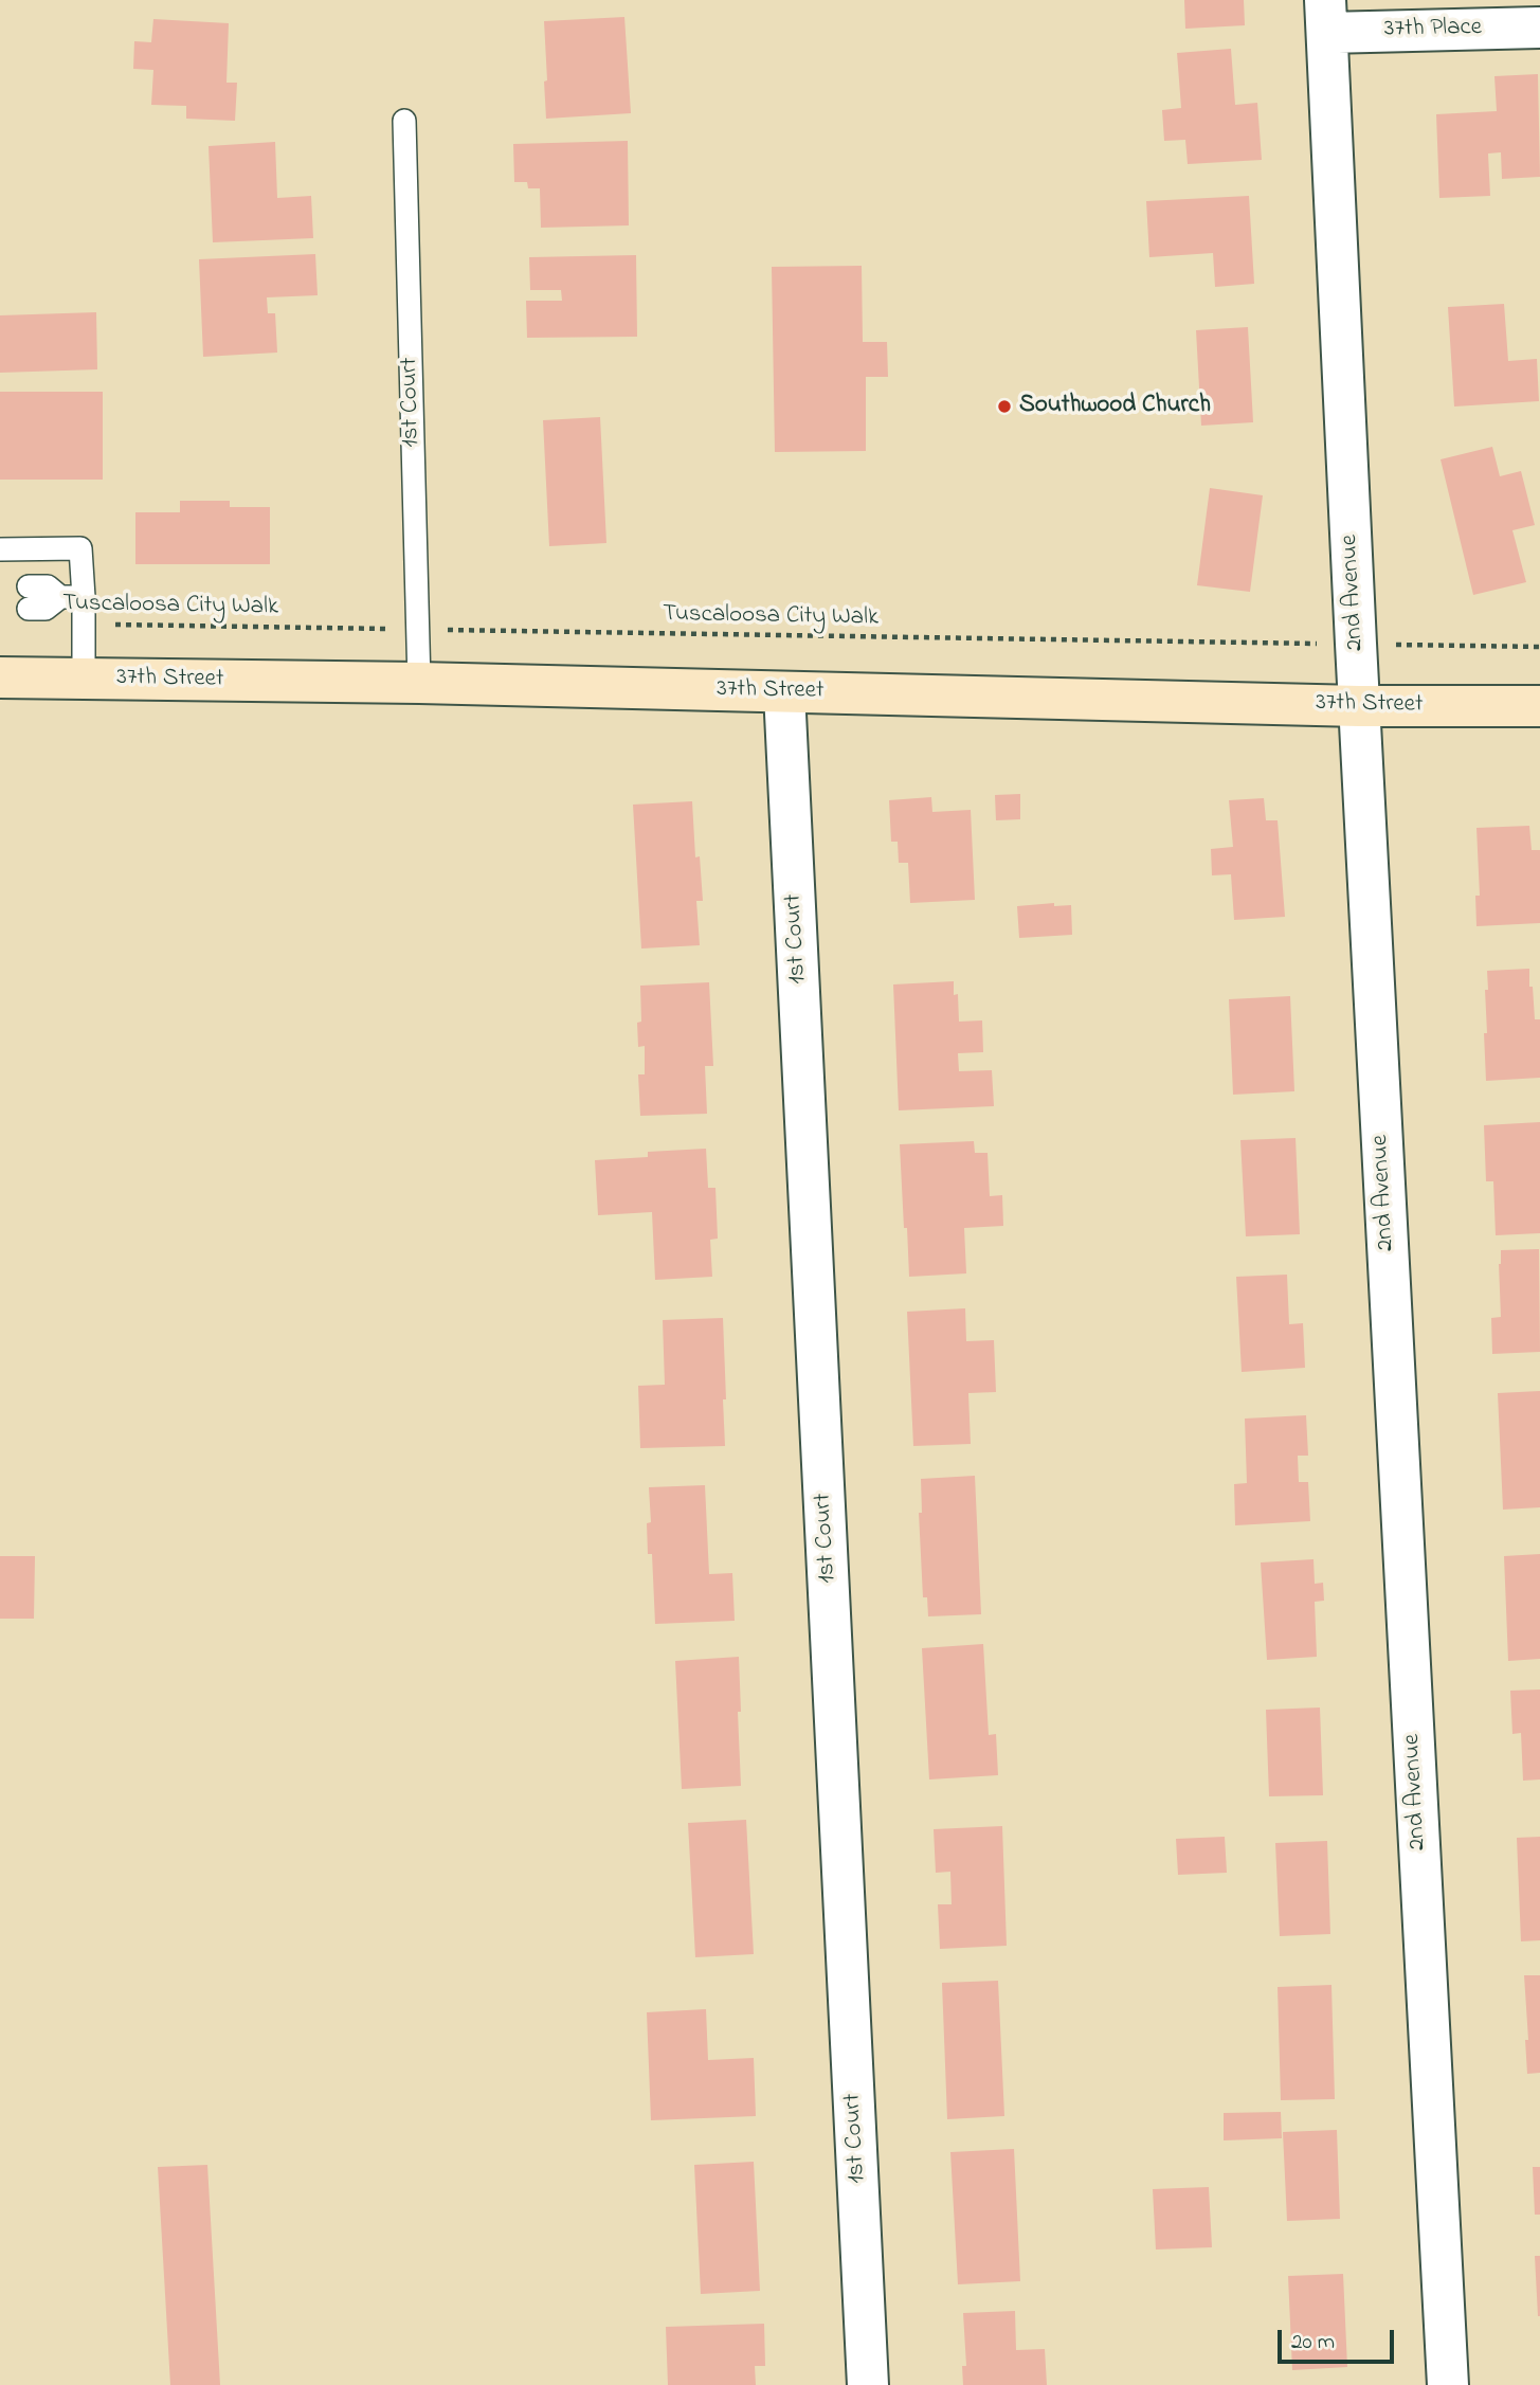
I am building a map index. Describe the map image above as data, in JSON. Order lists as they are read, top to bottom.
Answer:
{
  "streets": {
    "street": [
      "37th Place",
      "1st Court",
      "2nd Avenue",
      "37th Street"
    ],
    "path": ["Tuscaloosa City Walk"]
  },
  "crossings": [
    ["37th Place", "2nd Avenue"],
    ["1st Court", "Tuscaloosa City Walk"],
    ["1st Court", "37th Street"],
    ["2nd Avenue", "Tuscaloosa City Walk"],
    ["2nd Avenue", "37th Street"]
  ],
  "places": ["Southwood Church"],
  "scale_bar": "20 m"
}
